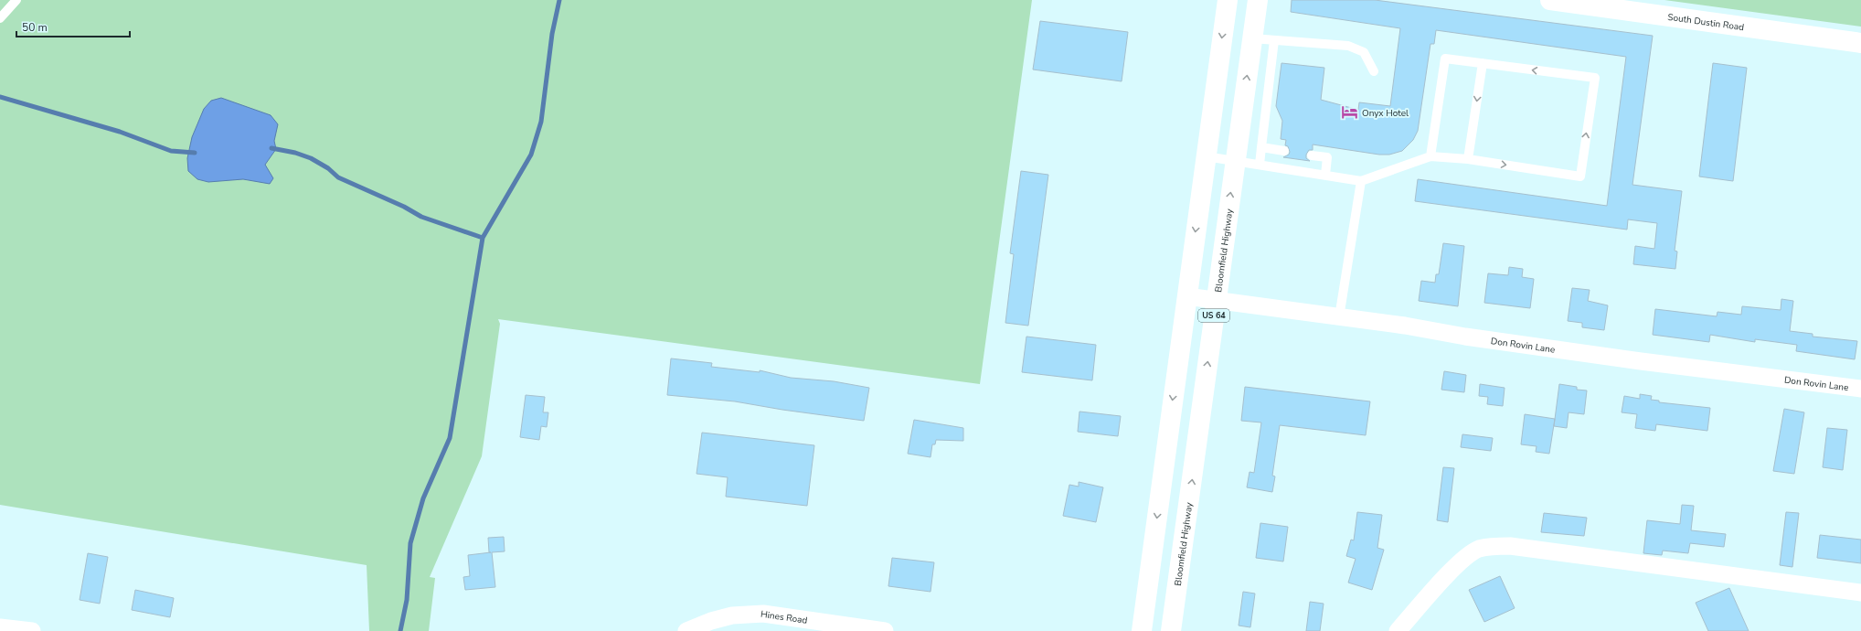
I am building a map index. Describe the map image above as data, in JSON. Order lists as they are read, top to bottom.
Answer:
{
  "streets": {
    "main road": ["South Dustin Road", "Bloomfield Highway", "US 64"],
    "street": ["Don Rovin Lane", "Hines Road"]
  },
  "crossings": [
    ["Bloomfield Highway", "Don Rovin Lane"]
  ],
  "places": {
    "hotel": ["Onyx Hotel"]
  },
  "scale_bar": "50 m"
}
